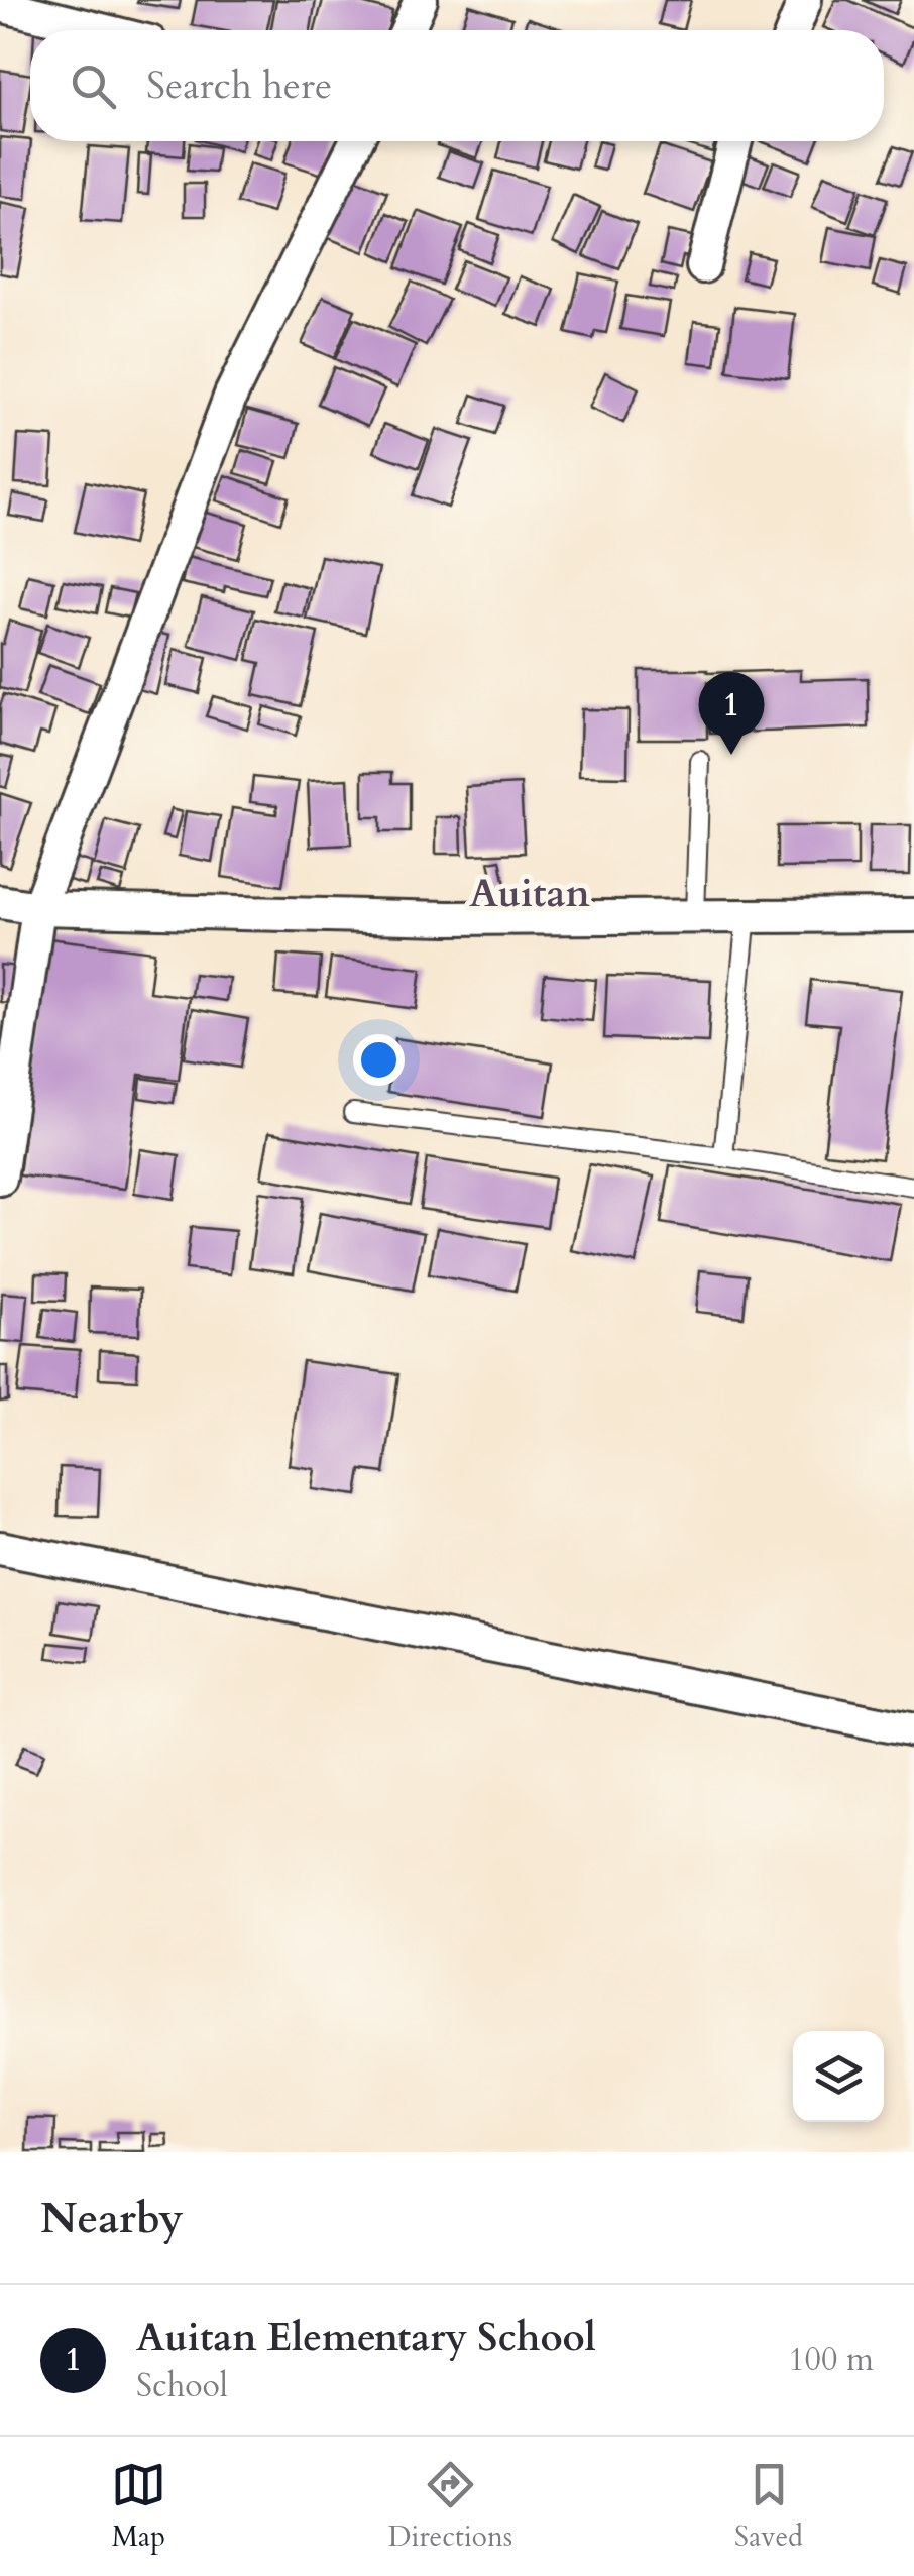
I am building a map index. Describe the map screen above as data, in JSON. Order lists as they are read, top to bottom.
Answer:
{
  "districts": ["Auitan"],
  "page": {
    "search": "Search here",
    "pins": "1",
    "heading": "Nearby",
    "list": [
      {
        "mark": "1",
        "name": "Auitan Elementary School",
        "note": "School",
        "value": "100 m"
      }
    ],
    "nav": ["Map", "Directions", "Saved"]
  }
}
